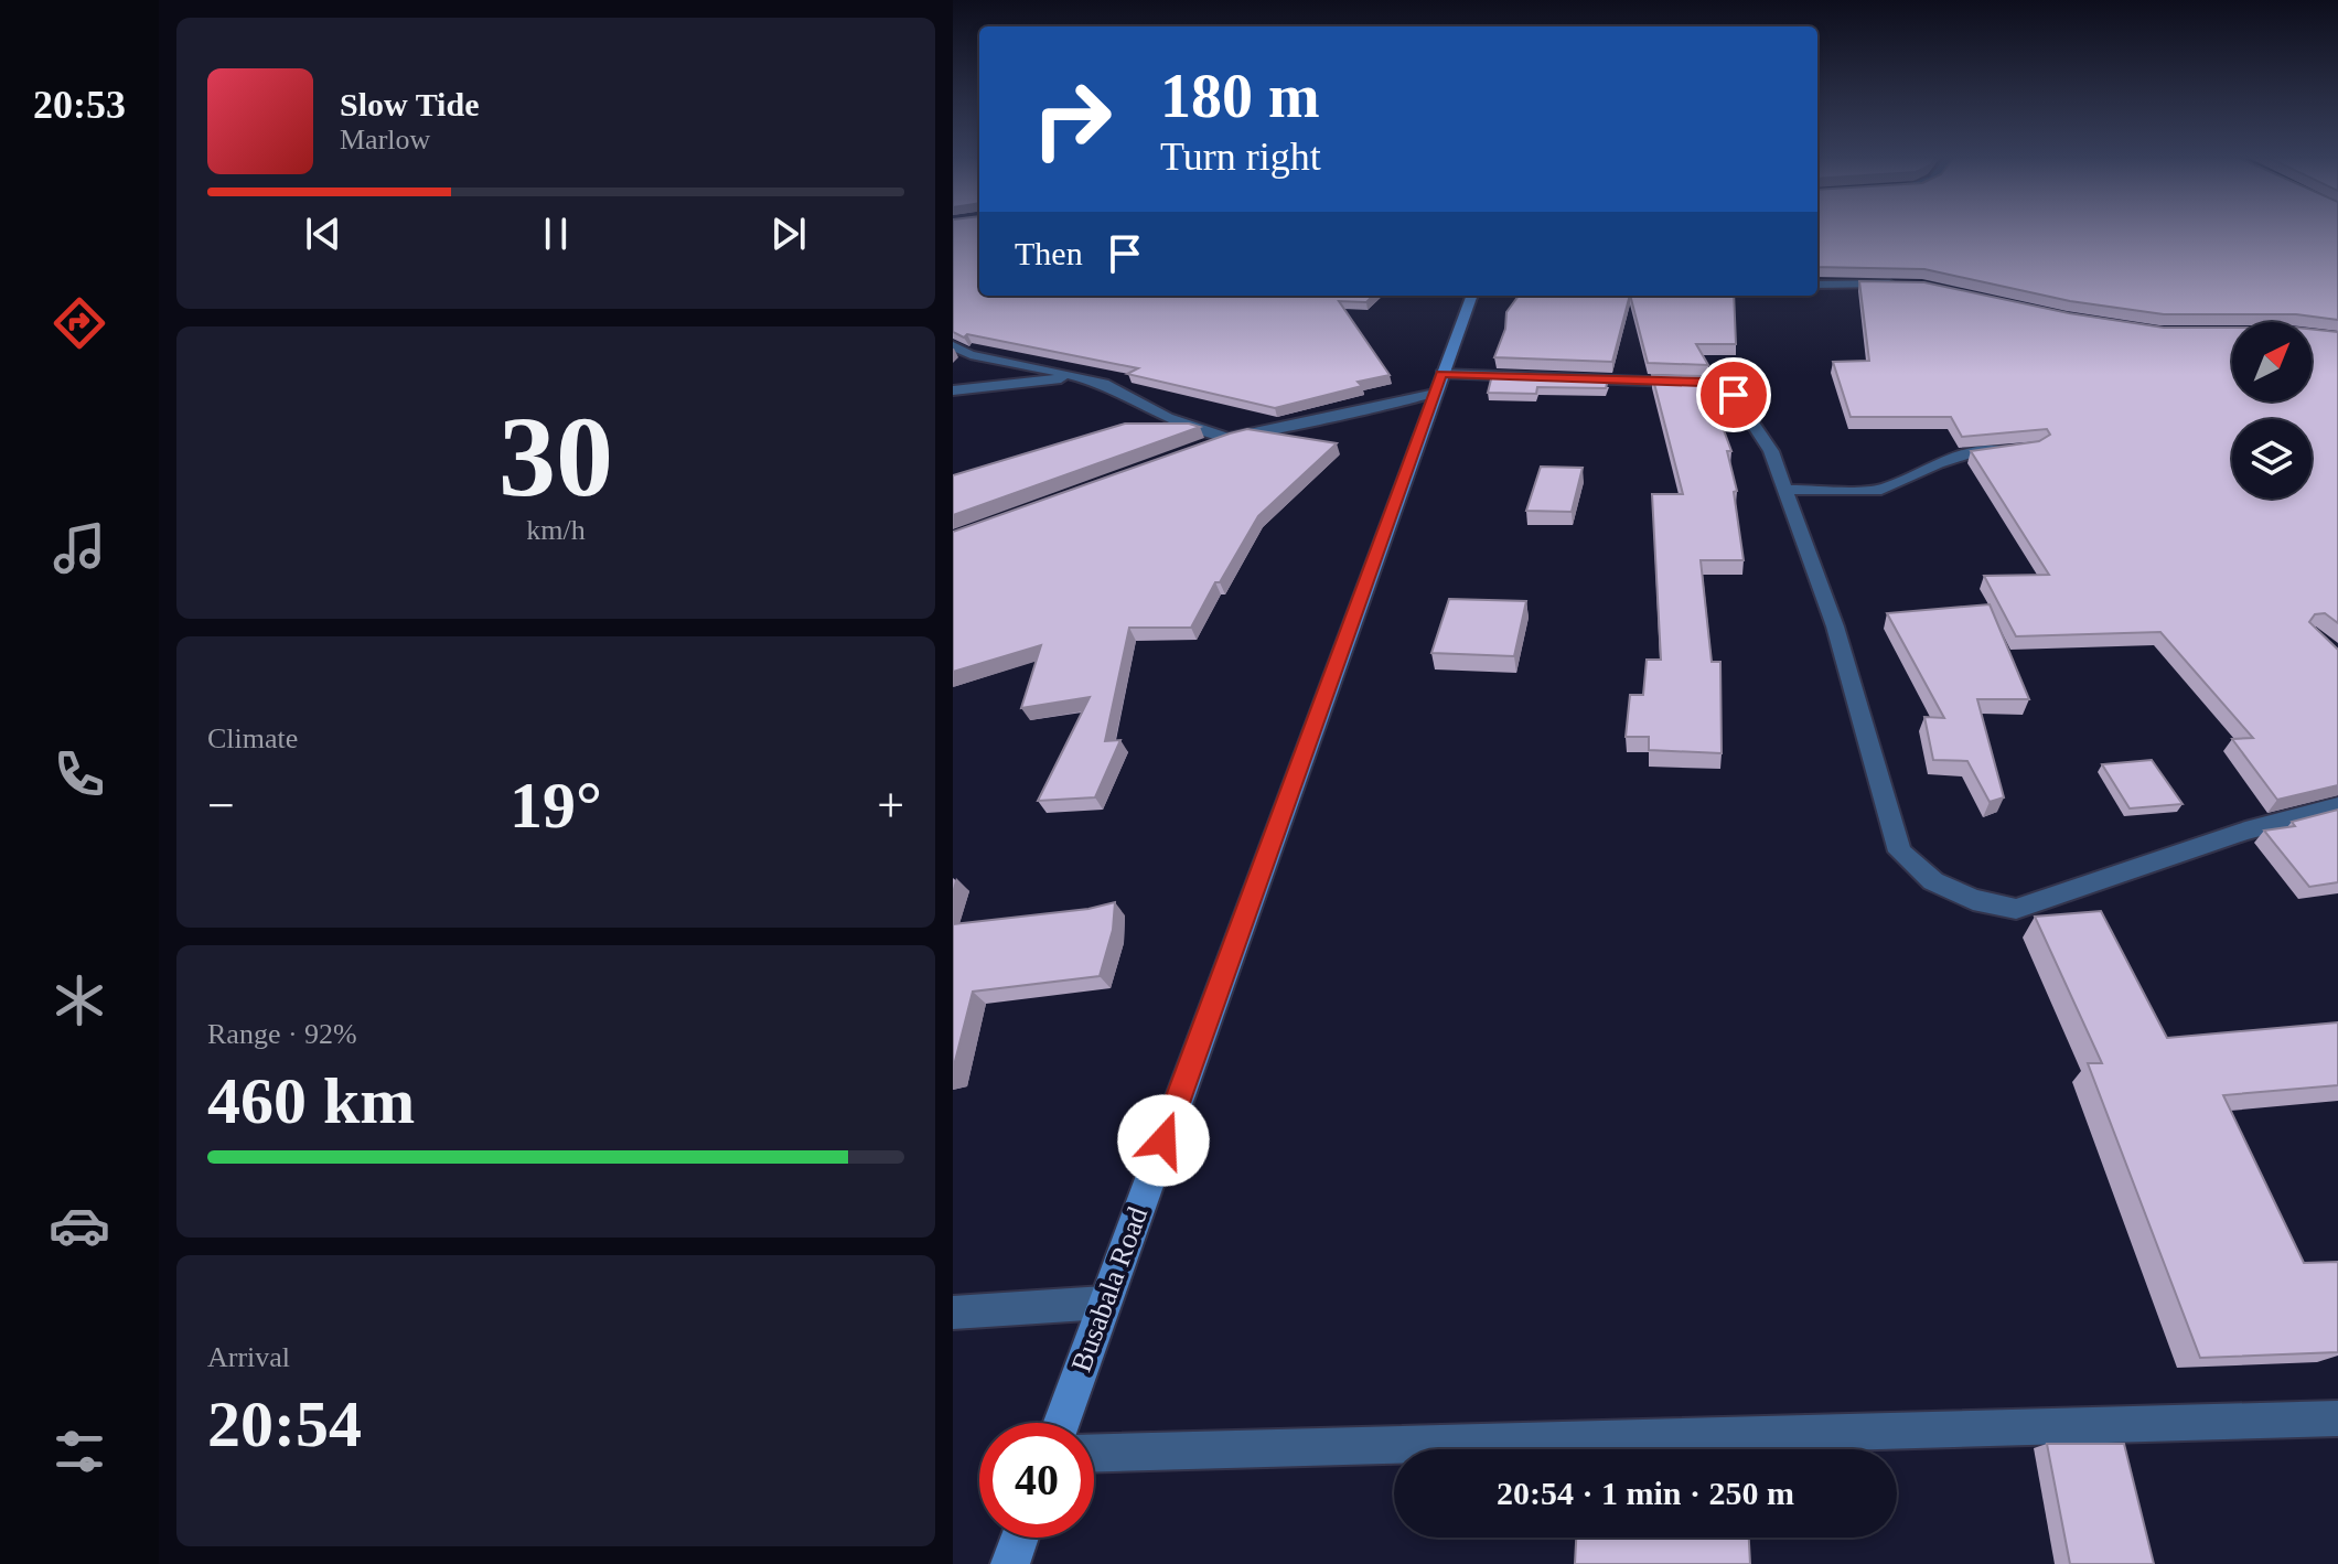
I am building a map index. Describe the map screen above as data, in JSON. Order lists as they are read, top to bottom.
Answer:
{
  "streets": {
    "street": ["Busabala Road"]
  },
  "north": "top right",
  "page": {
    "tabs": "20:53",
    "turn": ["180 m", "Turn right"],
    "song": ["Slow Tide", "Marlow"],
    "then": "Then",
    "tile": [
      ["30", "km/h"],
      "Climate",
      ["Range · 92%", "460 km"],
      ["Arrival", "20:54"]
    ],
    "heat": ["−", "19°", "+"],
    "limit": "40",
    "trip": "20:54 · 1 min · 250 m"
  }
}
